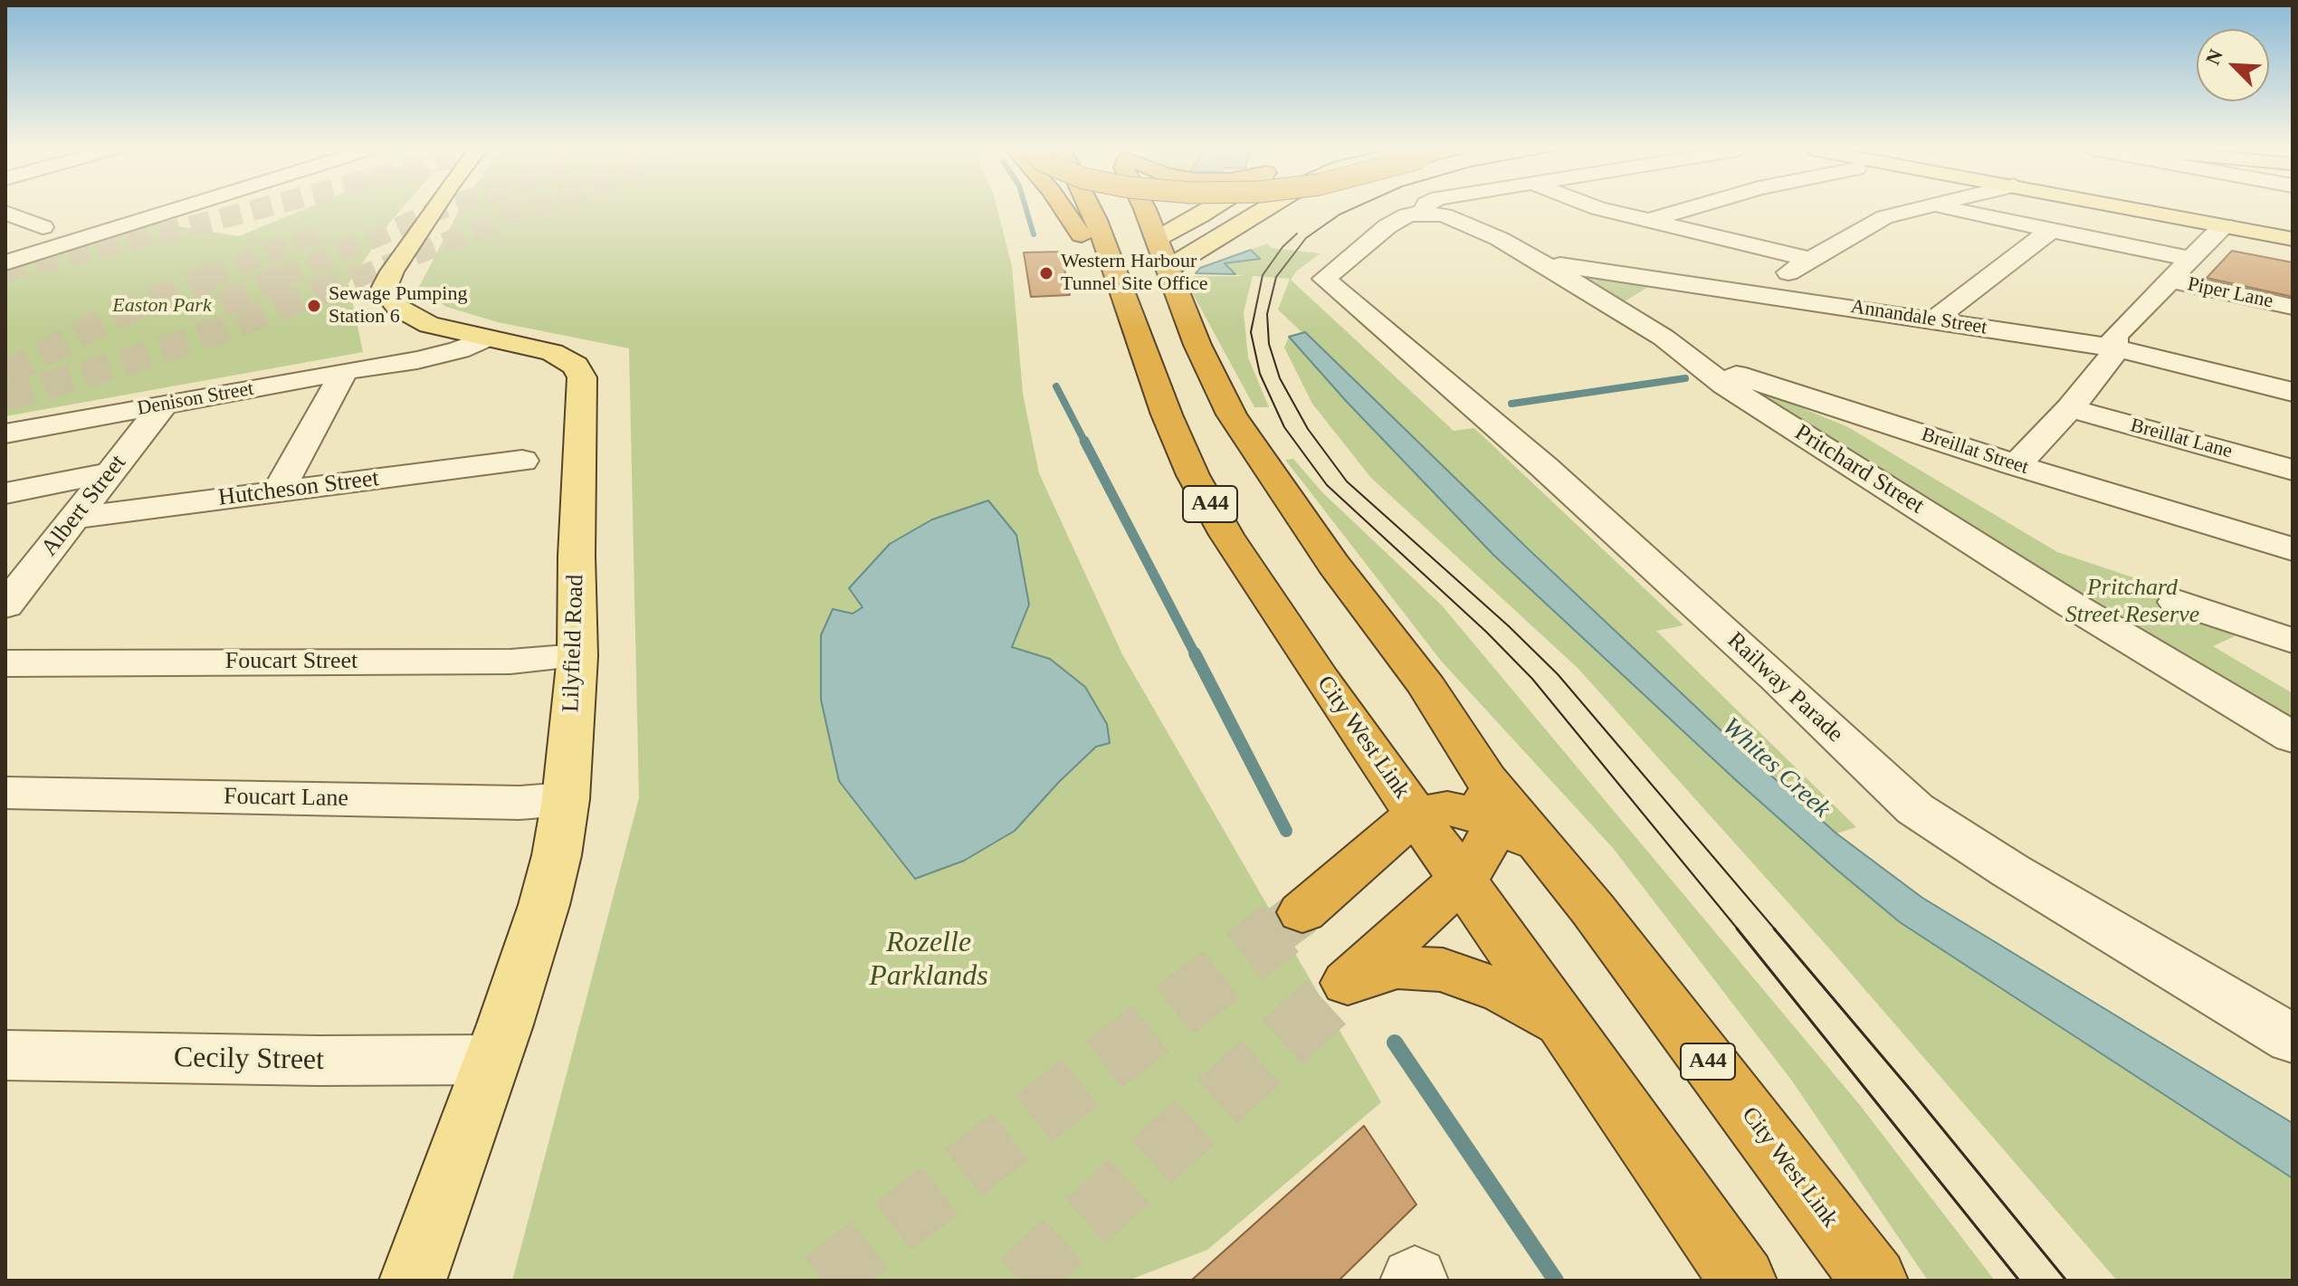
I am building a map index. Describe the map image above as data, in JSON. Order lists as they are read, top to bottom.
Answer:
{
  "streets": {
    "highway": ["A44", "City West Link"],
    "main road": ["Lilyfield Road"],
    "street": [
      "Piper Lane",
      "Annandale Street",
      "Denison Street",
      "Breillat Lane",
      "Breillat Street",
      "Pritchard Street",
      "Hutcheson Street",
      "Albert Street",
      "Foucart Street",
      "Railway Parade",
      "Foucart Lane",
      "Cecily Street"
    ]
  },
  "crossings": [
    ["Annandale Street", "Pritchard Street"],
    ["Denison Street", "Albert Street"],
    ["Denison Street", "Lilyfield Road"],
    ["Breillat Street", "Pritchard Street"],
    ["Pritchard Street", "Railway Parade"],
    ["Hutcheson Street", "Albert Street"],
    ["Lilyfield Road", "Foucart Street"],
    ["Lilyfield Road", "Foucart Lane"],
    ["Lilyfield Road", "Cecily Street"]
  ],
  "water": ["Whites Creek"],
  "parks": ["Easton Park", "Pritchard Street Reserve", "Rozelle Parklands"],
  "places": ["Western Harbour Tunnel Site Office", "Sewage Pumping Station 6"],
  "north": "top left"
}
